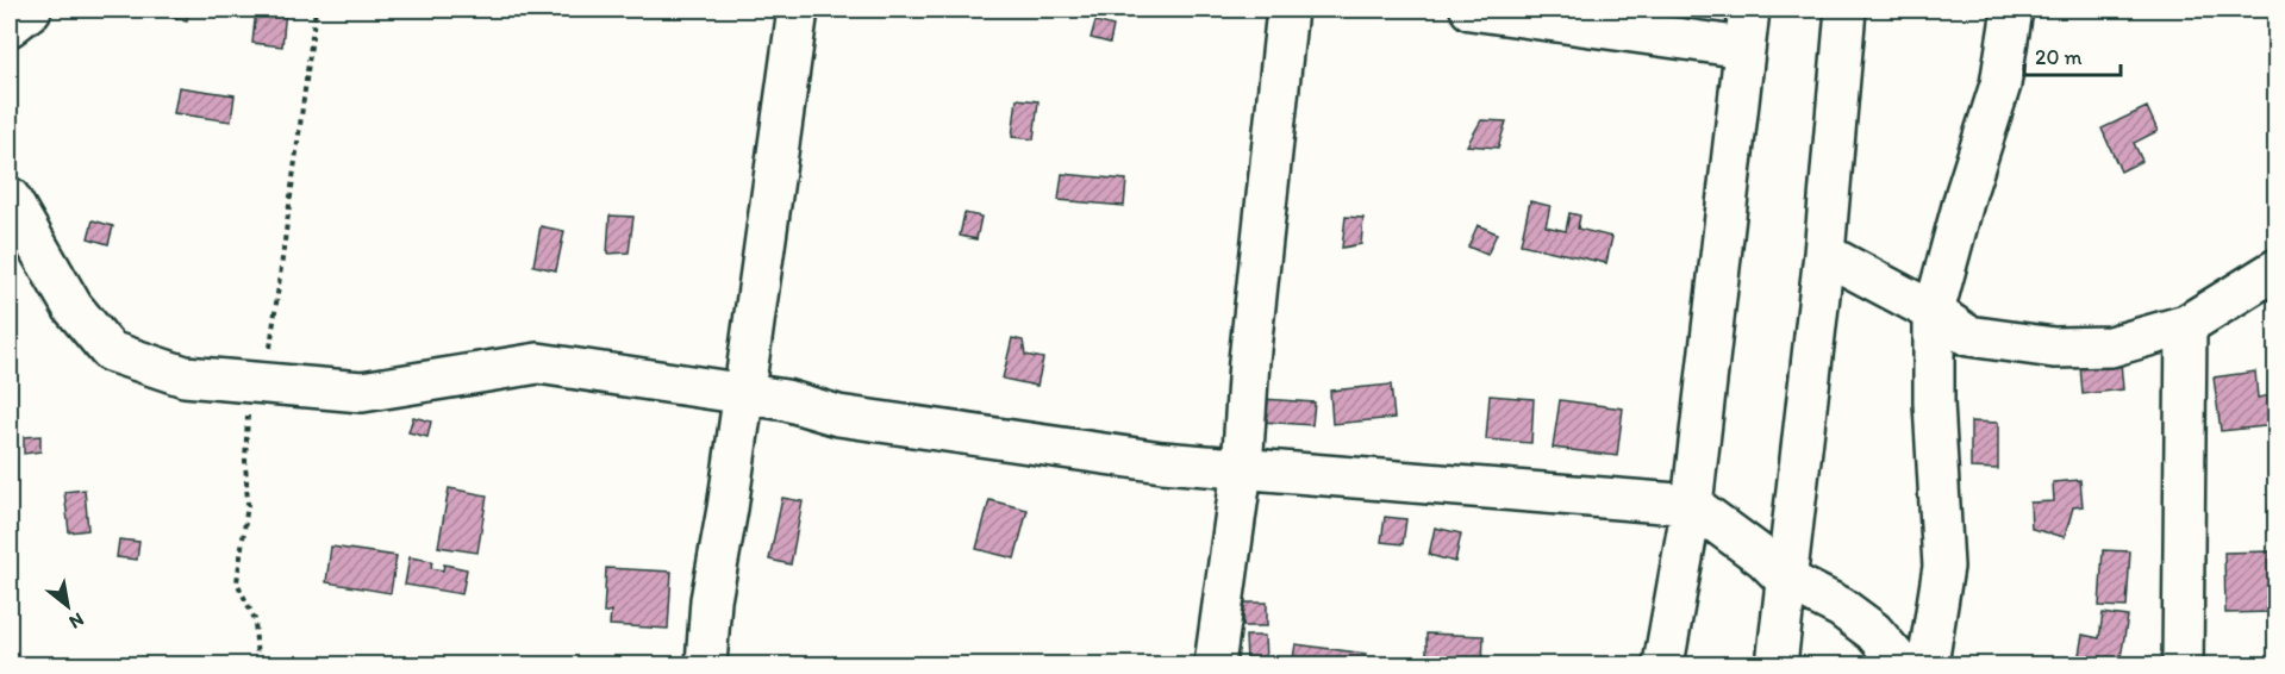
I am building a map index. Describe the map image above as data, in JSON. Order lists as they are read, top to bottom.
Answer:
{
  "scale_bar": "20 m",
  "north": "bottom right"
}
